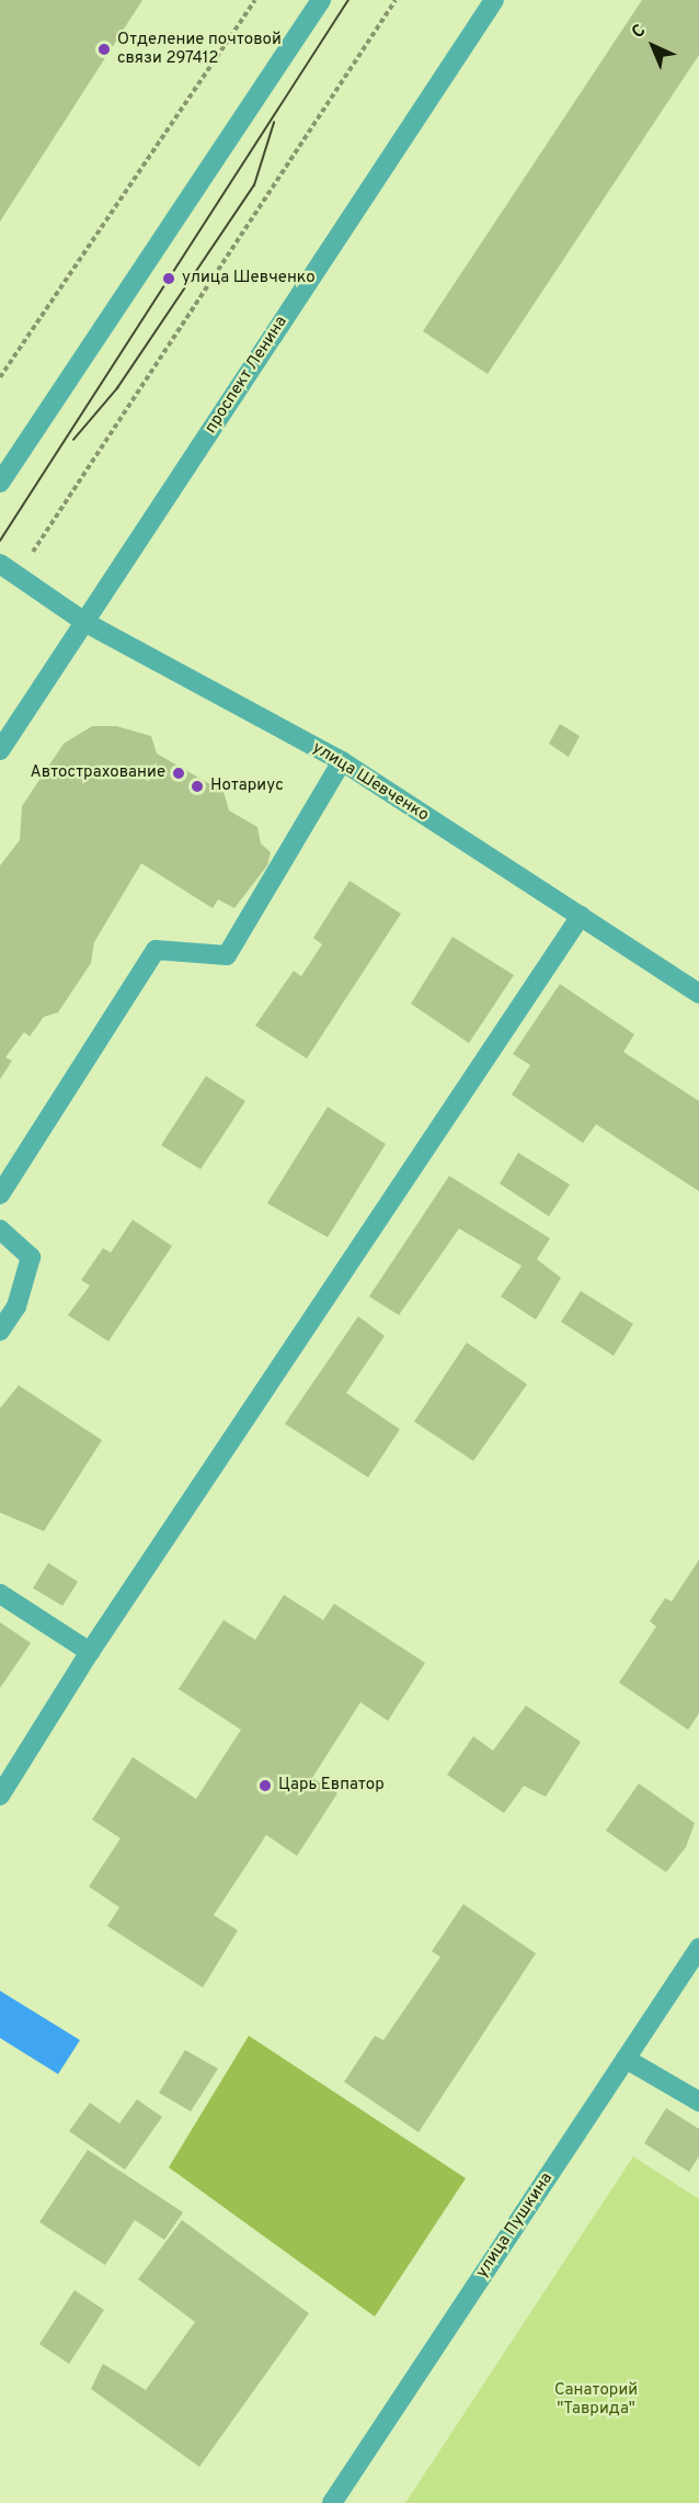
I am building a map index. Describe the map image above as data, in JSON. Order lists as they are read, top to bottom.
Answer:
{
  "streets": {
    "street": ["проспект Ленина", "улица Шевченко", "улица Пушкина"]
  },
  "crossings": [
    ["проспект Ленина", "улица Шевченко"]
  ],
  "parks": ["Санаторий \"Таврида\""],
  "places": [
    "Отделение почтовой связи 297412",
    "улица Шевченко",
    "Автострахование",
    "Нотариус",
    "Царь Евпатор"
  ],
  "north": "top left"
}
